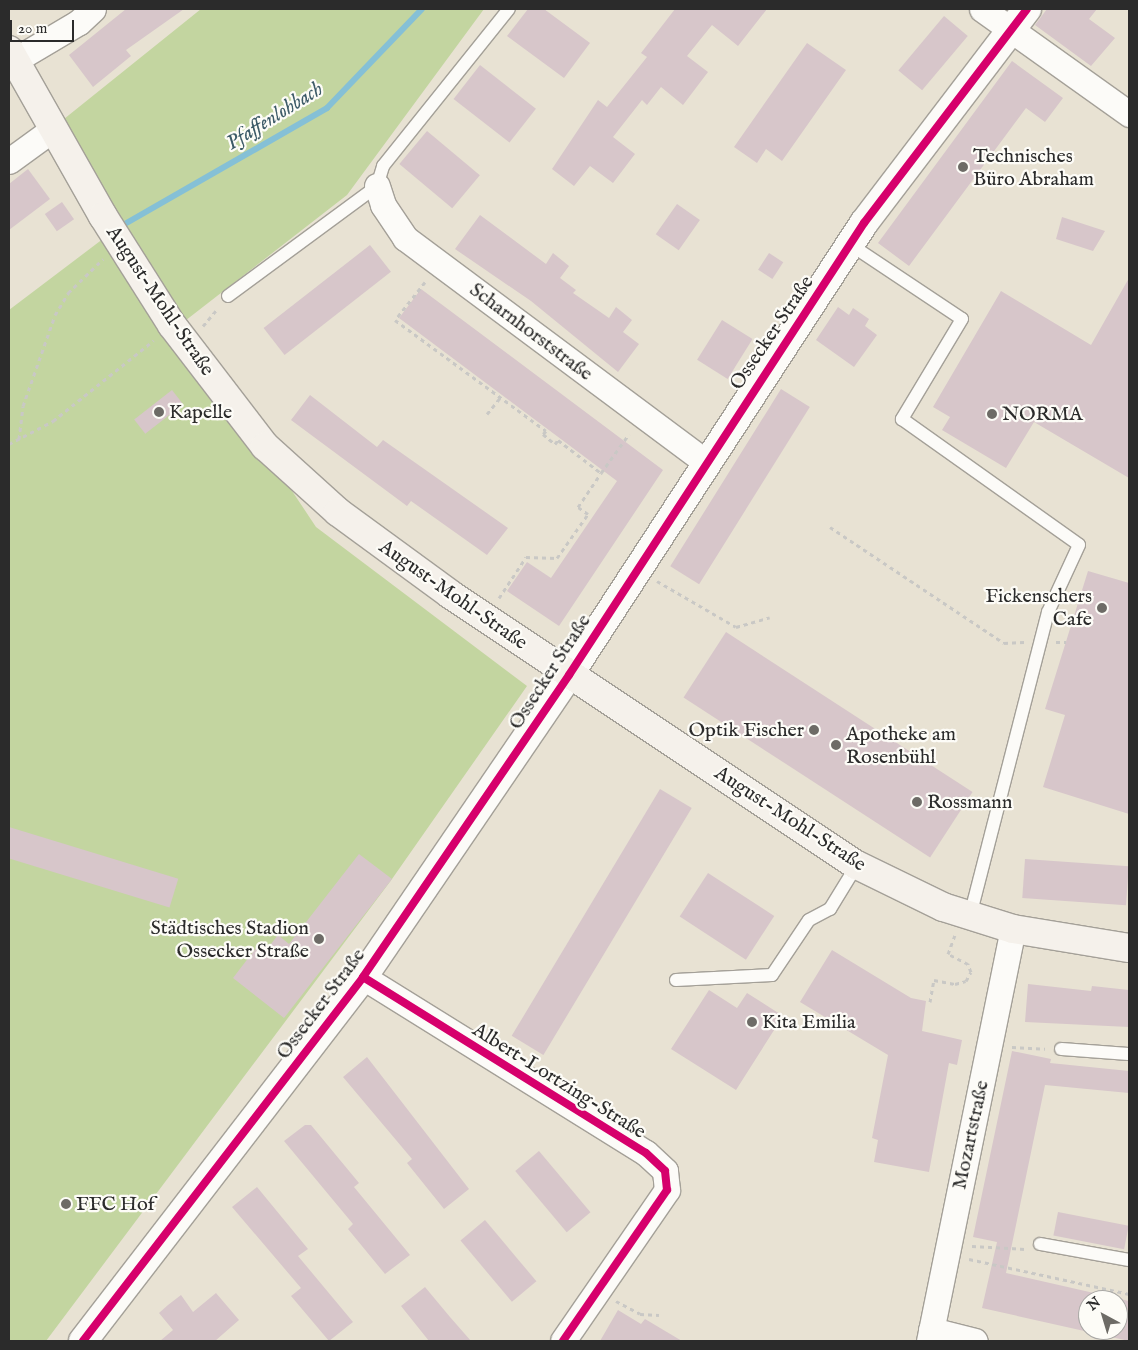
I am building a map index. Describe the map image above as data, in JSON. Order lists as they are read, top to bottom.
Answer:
{
  "streets": {
    "main road": ["August-Mohl-Straße"],
    "street": [
      "Scharnhorststraße",
      "Ossecker Straße",
      "Albert-Lortzing-Straße",
      "Mozartstraße"
    ]
  },
  "crossings": [
    ["August-Mohl-Straße", "Ossecker Straße"],
    ["August-Mohl-Straße", "Mozartstraße"],
    ["Scharnhorststraße", "Ossecker Straße"],
    ["Ossecker Straße", "Albert-Lortzing-Straße"]
  ],
  "water": ["Pfaffenlohbach"],
  "places": [
    "Technisches Büro Abraham",
    "Kapelle",
    "NORMA",
    "Fickenschers Cafe",
    "Optik Fischer",
    "Apotheke am Rosenbühl",
    "Rossmann",
    "Städtisches Stadion Ossecker Straße",
    "Kita Emilia",
    "FFC Hof"
  ],
  "scale_bar": "20 m",
  "north": "top left"
}
